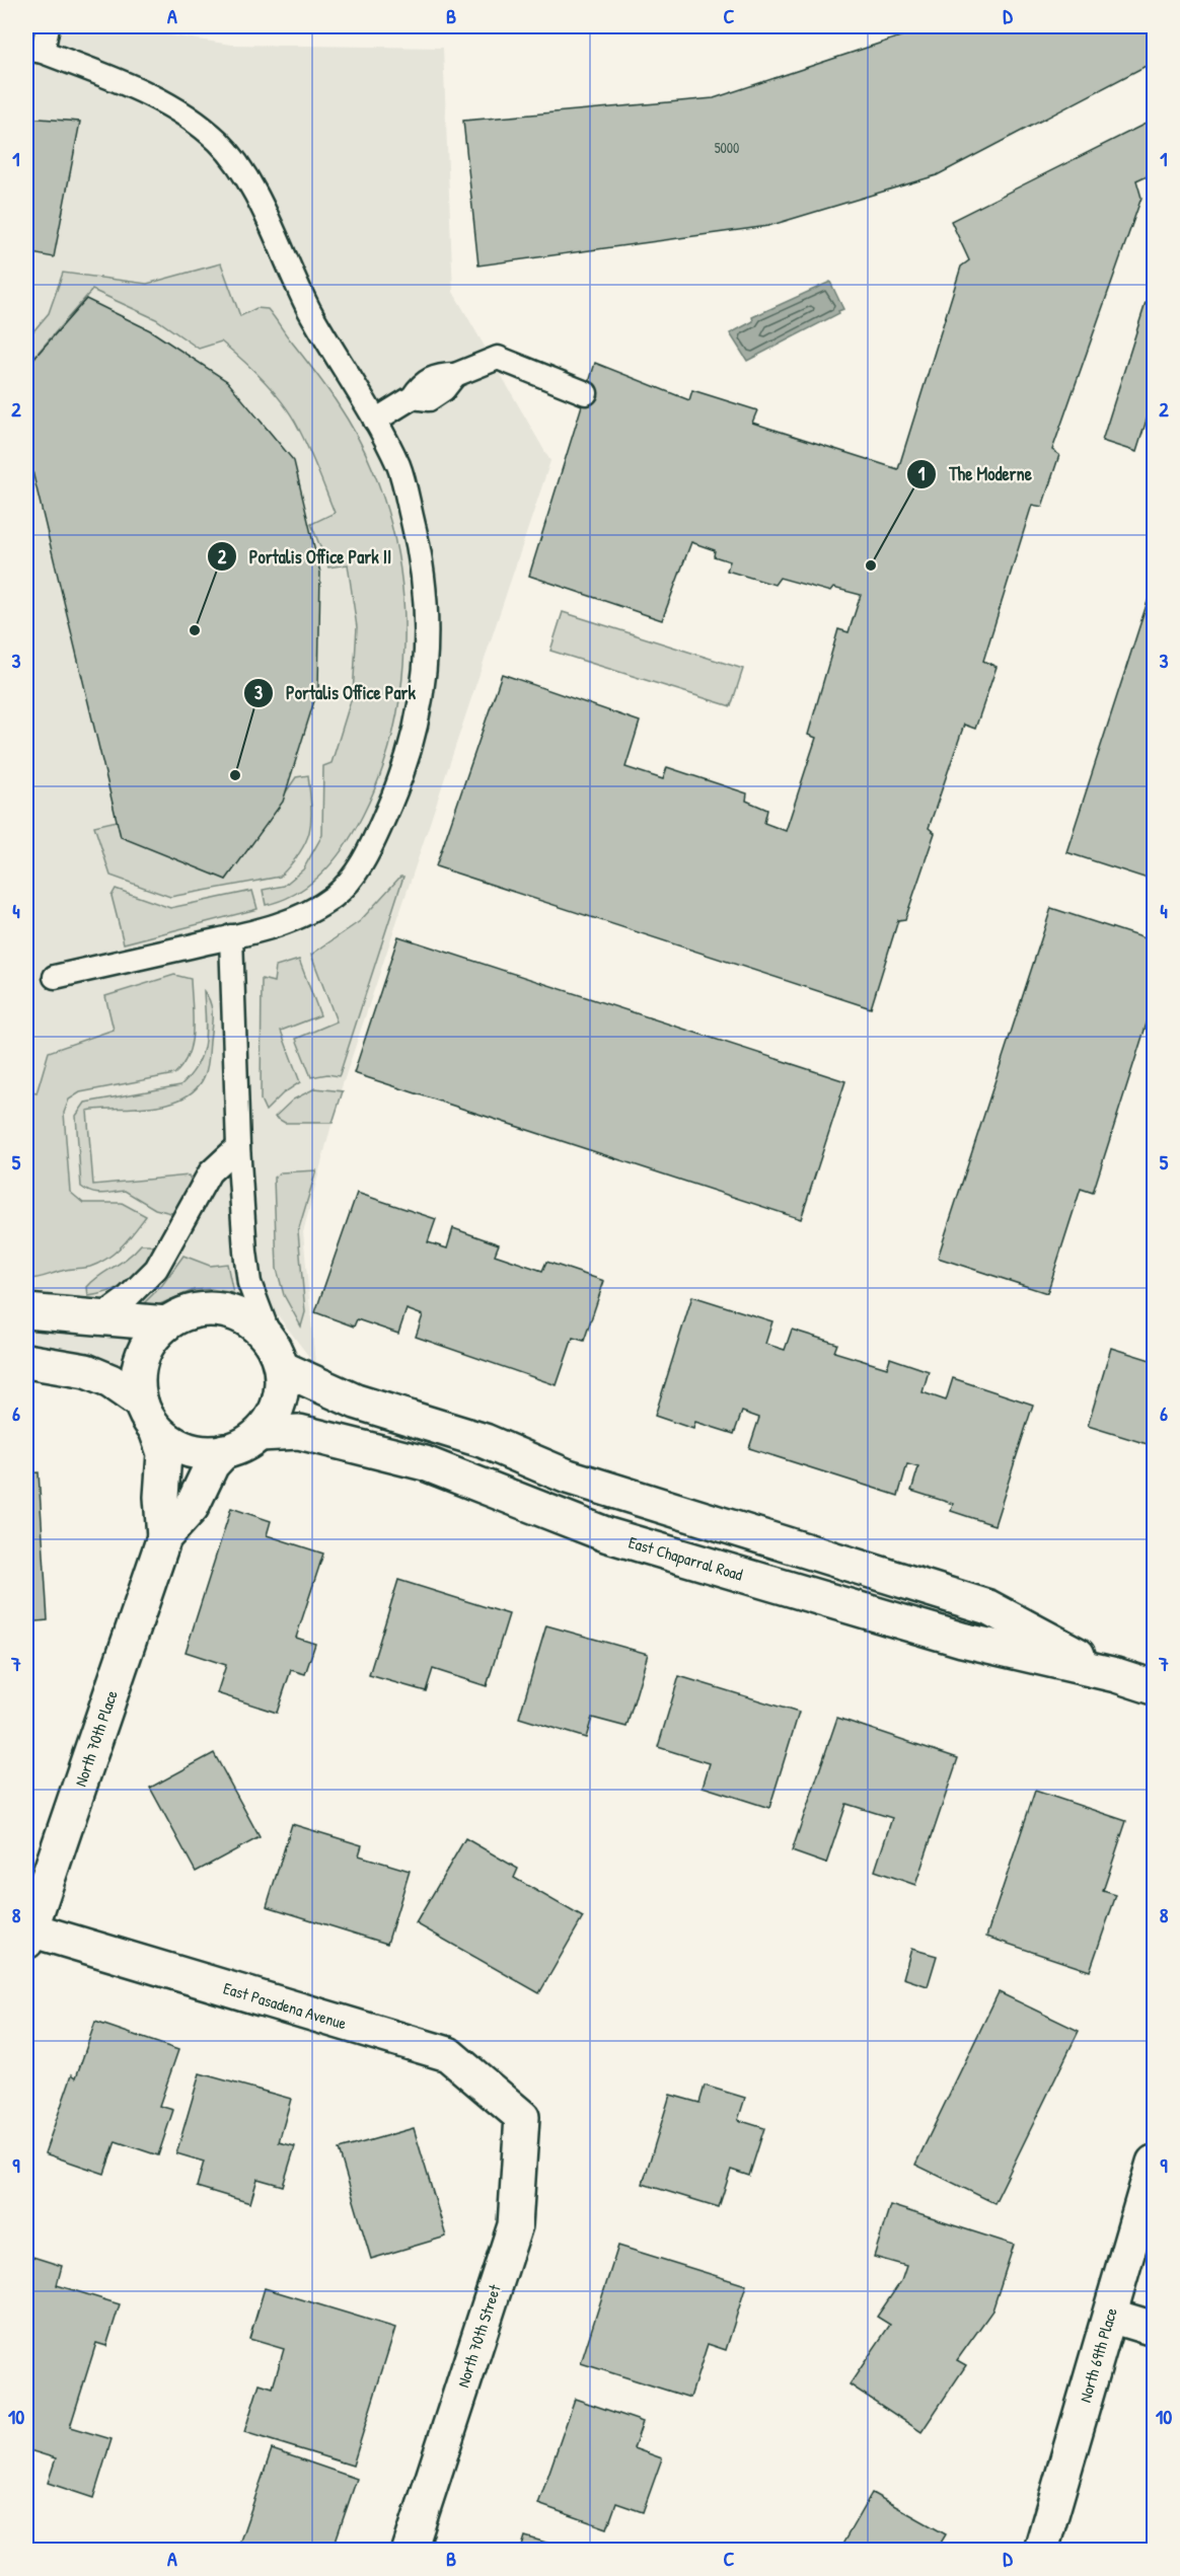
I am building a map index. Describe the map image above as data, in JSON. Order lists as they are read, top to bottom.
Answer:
{
  "streets": {
    "main road": [
      "East Chaparral Road",
      "North 70th Place",
      "East Pasadena Avenue",
      "North 70th Street",
      "North 69th Place"
    ]
  },
  "crossings": [
    ["East Chaparral Road", "North 70th Place"],
    ["North 70th Place", "East Pasadena Avenue"],
    ["East Pasadena Avenue", "North 70th Street"]
  ],
  "places": ["The Moderne", "Portalis Office Park II", "Portalis Office Park"],
  "house_numbers": ["5000"],
  "grid": {
    "columns": [
      "A",
      "B",
      "C",
      "D"
    ],
    "rows": [
      "1",
      "2",
      "3",
      "4",
      "5",
      "6",
      "7",
      "8",
      "9",
      "10"
    ]
  }
}
